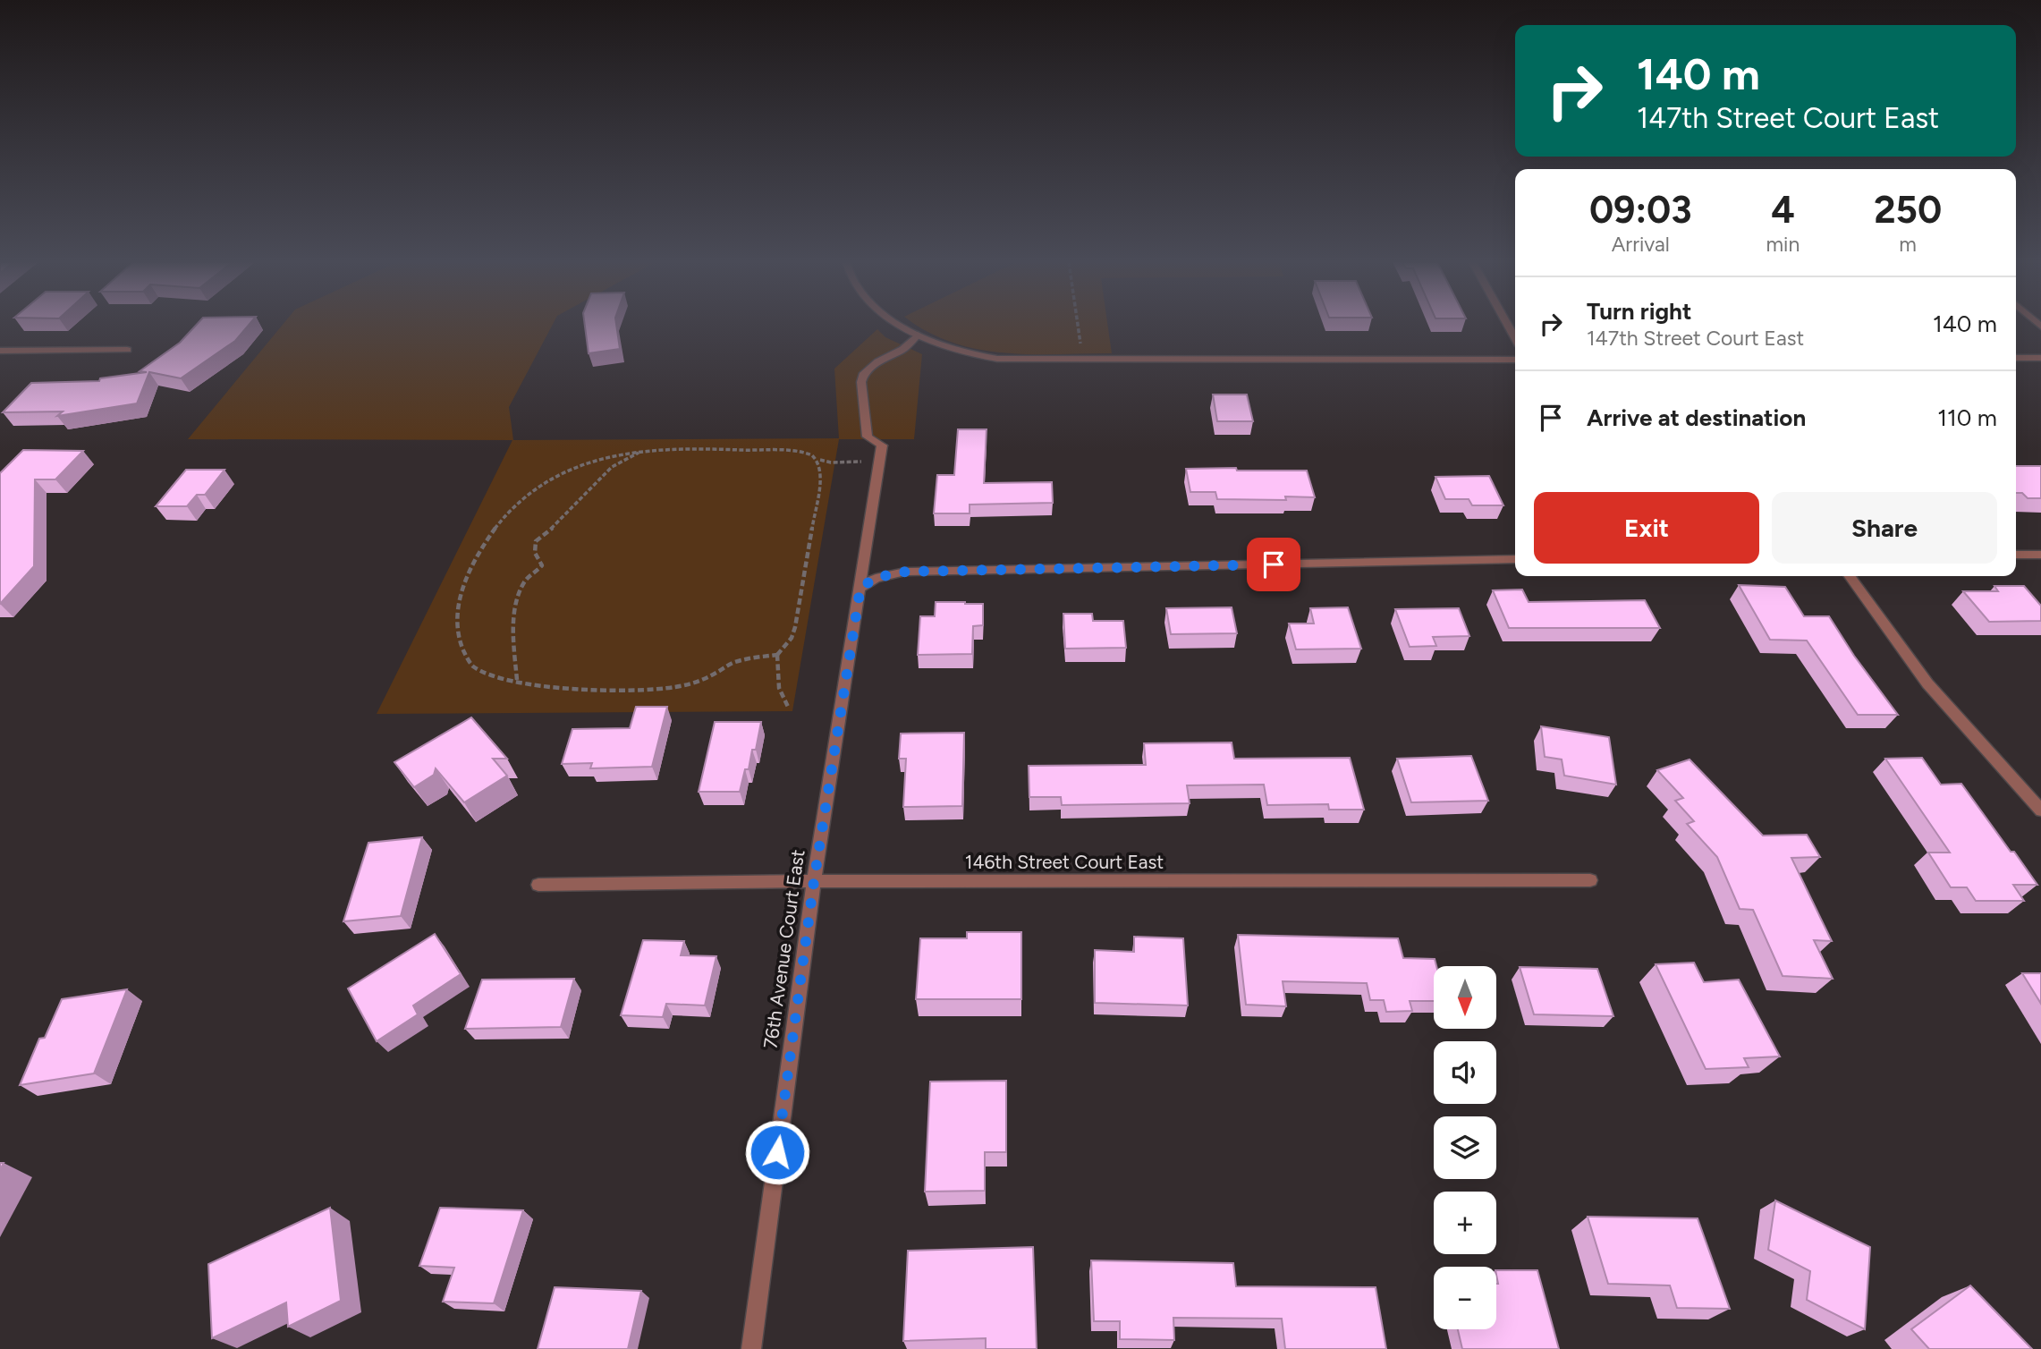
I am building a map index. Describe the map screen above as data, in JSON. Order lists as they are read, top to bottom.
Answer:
{
  "streets": {
    "street": ["146th Street Court East", "76th Avenue Court East"]
  },
  "crossings": [
    ["146th Street Court East", "76th Avenue Court East"]
  ],
  "north": "bottom",
  "page": {
    "turn": ["140 m", "147th Street Court East"],
    "eta": [
      "09:03",
      "Arrival",
      "4",
      "min",
      "250",
      "m"
    ],
    "list": [
      {
        "name": "Turn right",
        "note": "147th Street Court East",
        "value": "140 m"
      },
      {
        "name": "Arrive at destination",
        "value": "110 m"
      }
    ],
    "buttons": ["Exit", "Share"],
    "map_buttons": ["+", "−"]
  }
}
